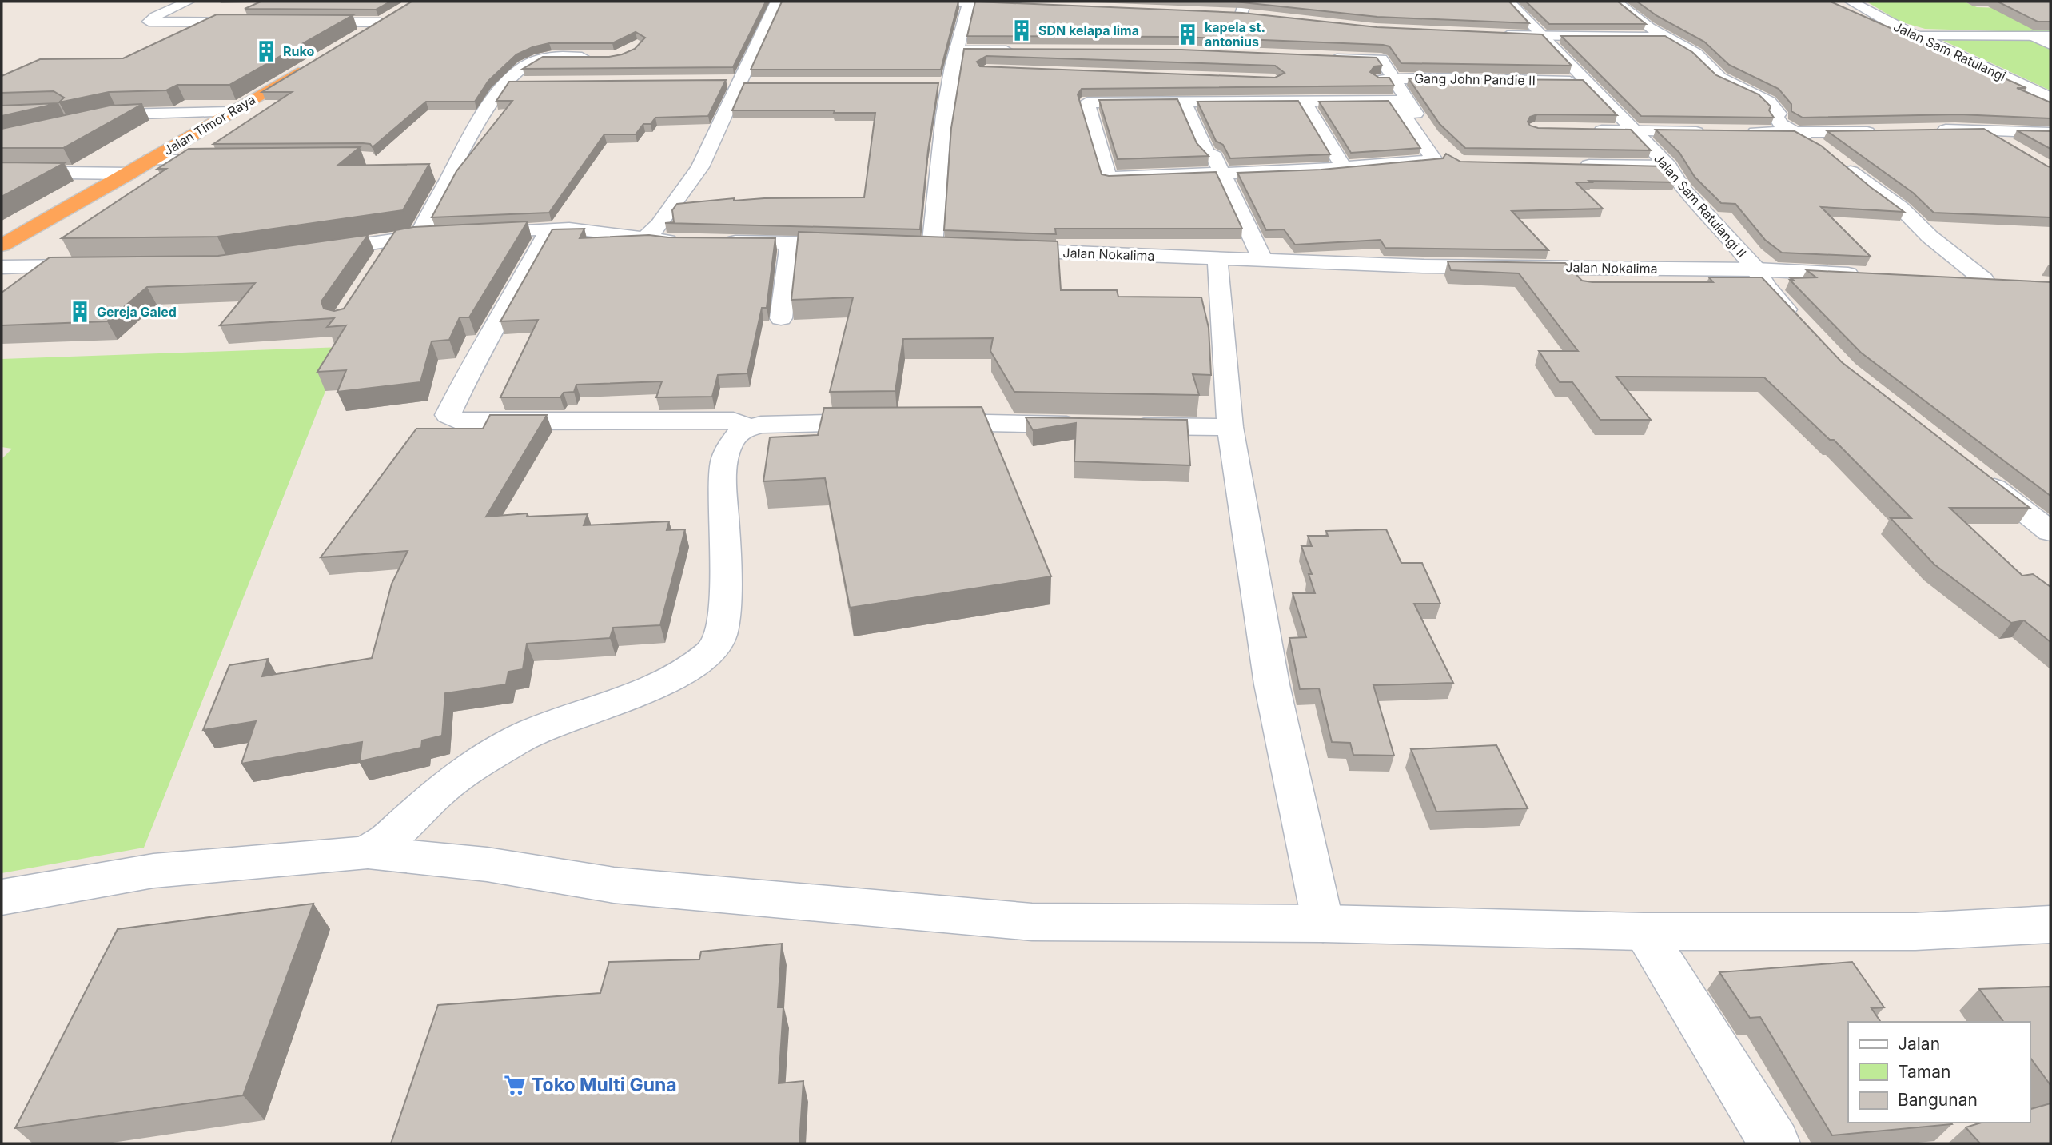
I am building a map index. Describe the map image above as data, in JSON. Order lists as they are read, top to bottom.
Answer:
{
  "streets": {
    "highway": ["Jalan Timor Raya"],
    "street": [
      "Jalan Sam Ratulangi",
      "Gang John Pandie II",
      "Jalan Sam Ratulangi II",
      "Jalan Nokalima"
    ]
  },
  "crossings": [
    ["Gang John Pandie II", "Jalan Sam Ratulangi II"],
    ["Jalan Sam Ratulangi II", "Jalan Nokalima"]
  ],
  "places": {
    "building": [
      "SDN kelapa lima",
      "kapela st. antonius",
      "Ruko",
      "Gereja Galed"
    ],
    "supermarket": ["Toko Multi Guna"]
  },
  "legend": ["Jalan", "Taman", "Bangunan"]
}
